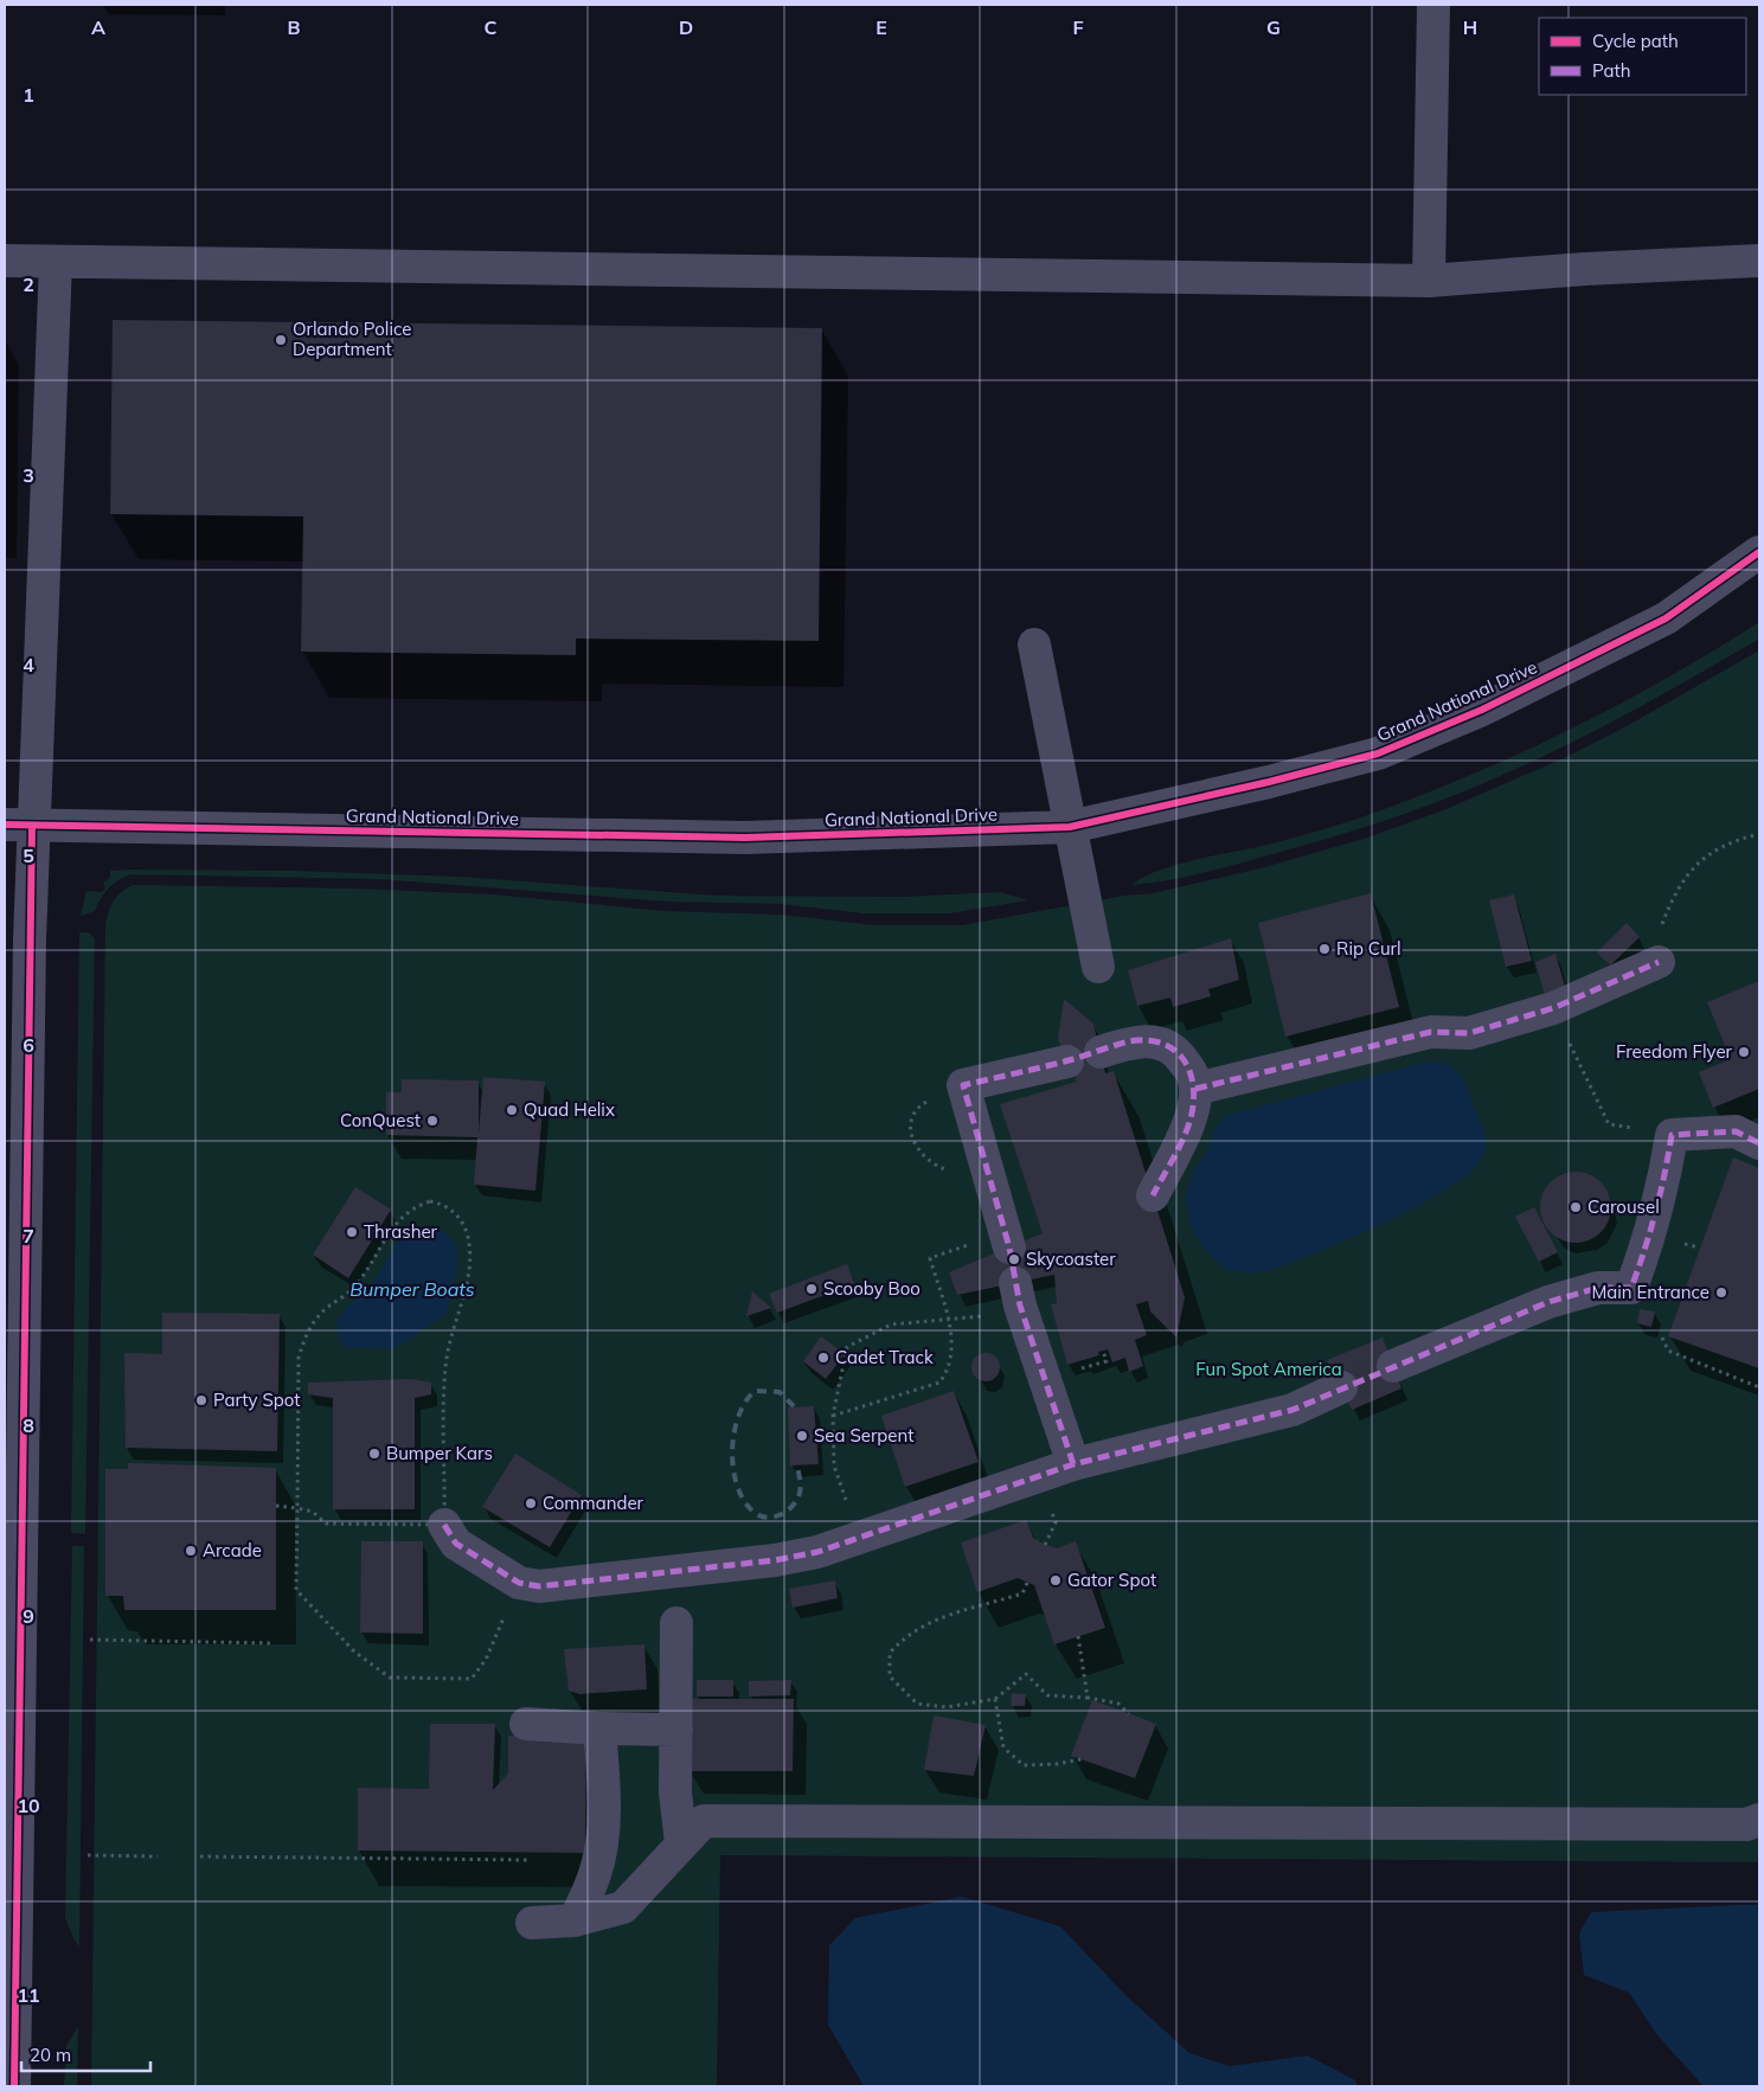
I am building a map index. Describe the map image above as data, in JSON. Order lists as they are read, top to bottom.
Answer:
{
  "streets": {
    "street": ["Grand National Drive"]
  },
  "water": ["Bumper Boats"],
  "parks": ["Fun Spot America"],
  "places": [
    "Orlando Police Department",
    "Rip Curl",
    "Freedom Flyer",
    "Quad Helix",
    "ConQuest",
    "Carousel",
    "Thrasher",
    "Skycoaster",
    "Scooby Boo",
    "Main Entrance",
    "Cadet Track",
    "Party Spot",
    "Sea Serpent",
    "Bumper Kars",
    "Commander",
    "Arcade",
    "Gator Spot"
  ],
  "legend": ["Cycle path", "Path"],
  "scale_bar": "20 m",
  "grid": {
    "columns": [
      "A",
      "B",
      "C",
      "D",
      "E",
      "F",
      "G",
      "H"
    ],
    "rows": [
      "1",
      "2",
      "3",
      "4",
      "5",
      "6",
      "7",
      "8",
      "9",
      "10",
      "11"
    ]
  }
}
